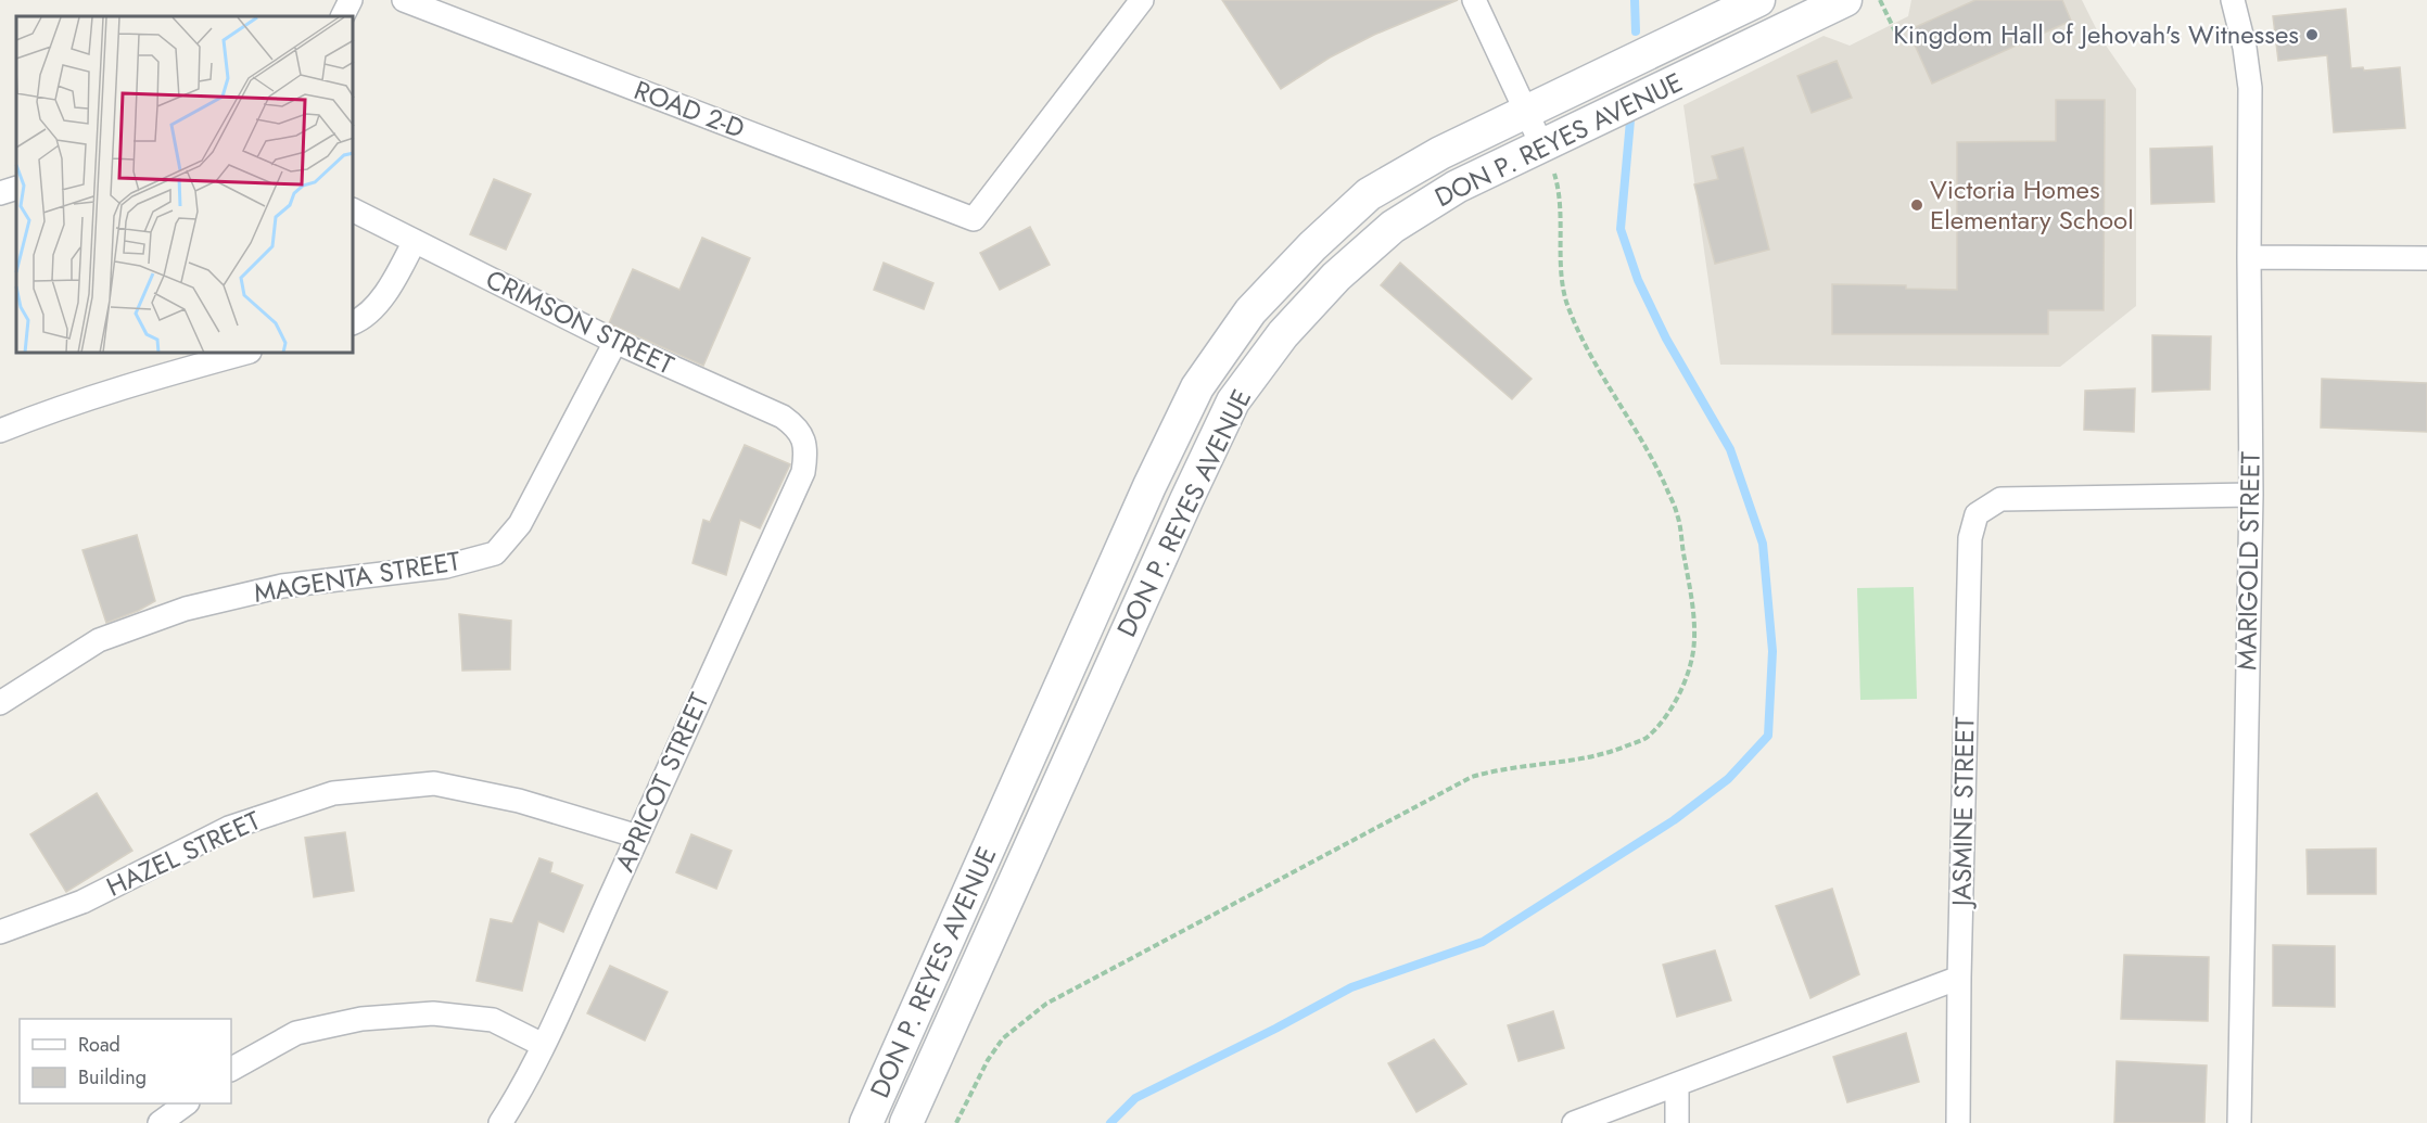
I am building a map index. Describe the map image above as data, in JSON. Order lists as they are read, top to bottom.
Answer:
{
  "streets": {
    "street": [
      "ROAD 2-D",
      "DON P. REYES AVENUE",
      "CRIMSON STREET",
      "MARIGOLD STREET",
      "MAGENTA STREET",
      "APRICOT STREET",
      "JASMINE STREET",
      "HAZEL STREET"
    ]
  },
  "crossings": [
    ["CRIMSON STREET", "MAGENTA STREET"],
    ["CRIMSON STREET", "APRICOT STREET"],
    ["MARIGOLD STREET", "JASMINE STREET"],
    ["APRICOT STREET", "HAZEL STREET"]
  ],
  "places": ["Kingdom Hall of Jehovah's Witnesses", "Victoria Homes Elementary School"],
  "legend": ["Road", "Building"]
}
